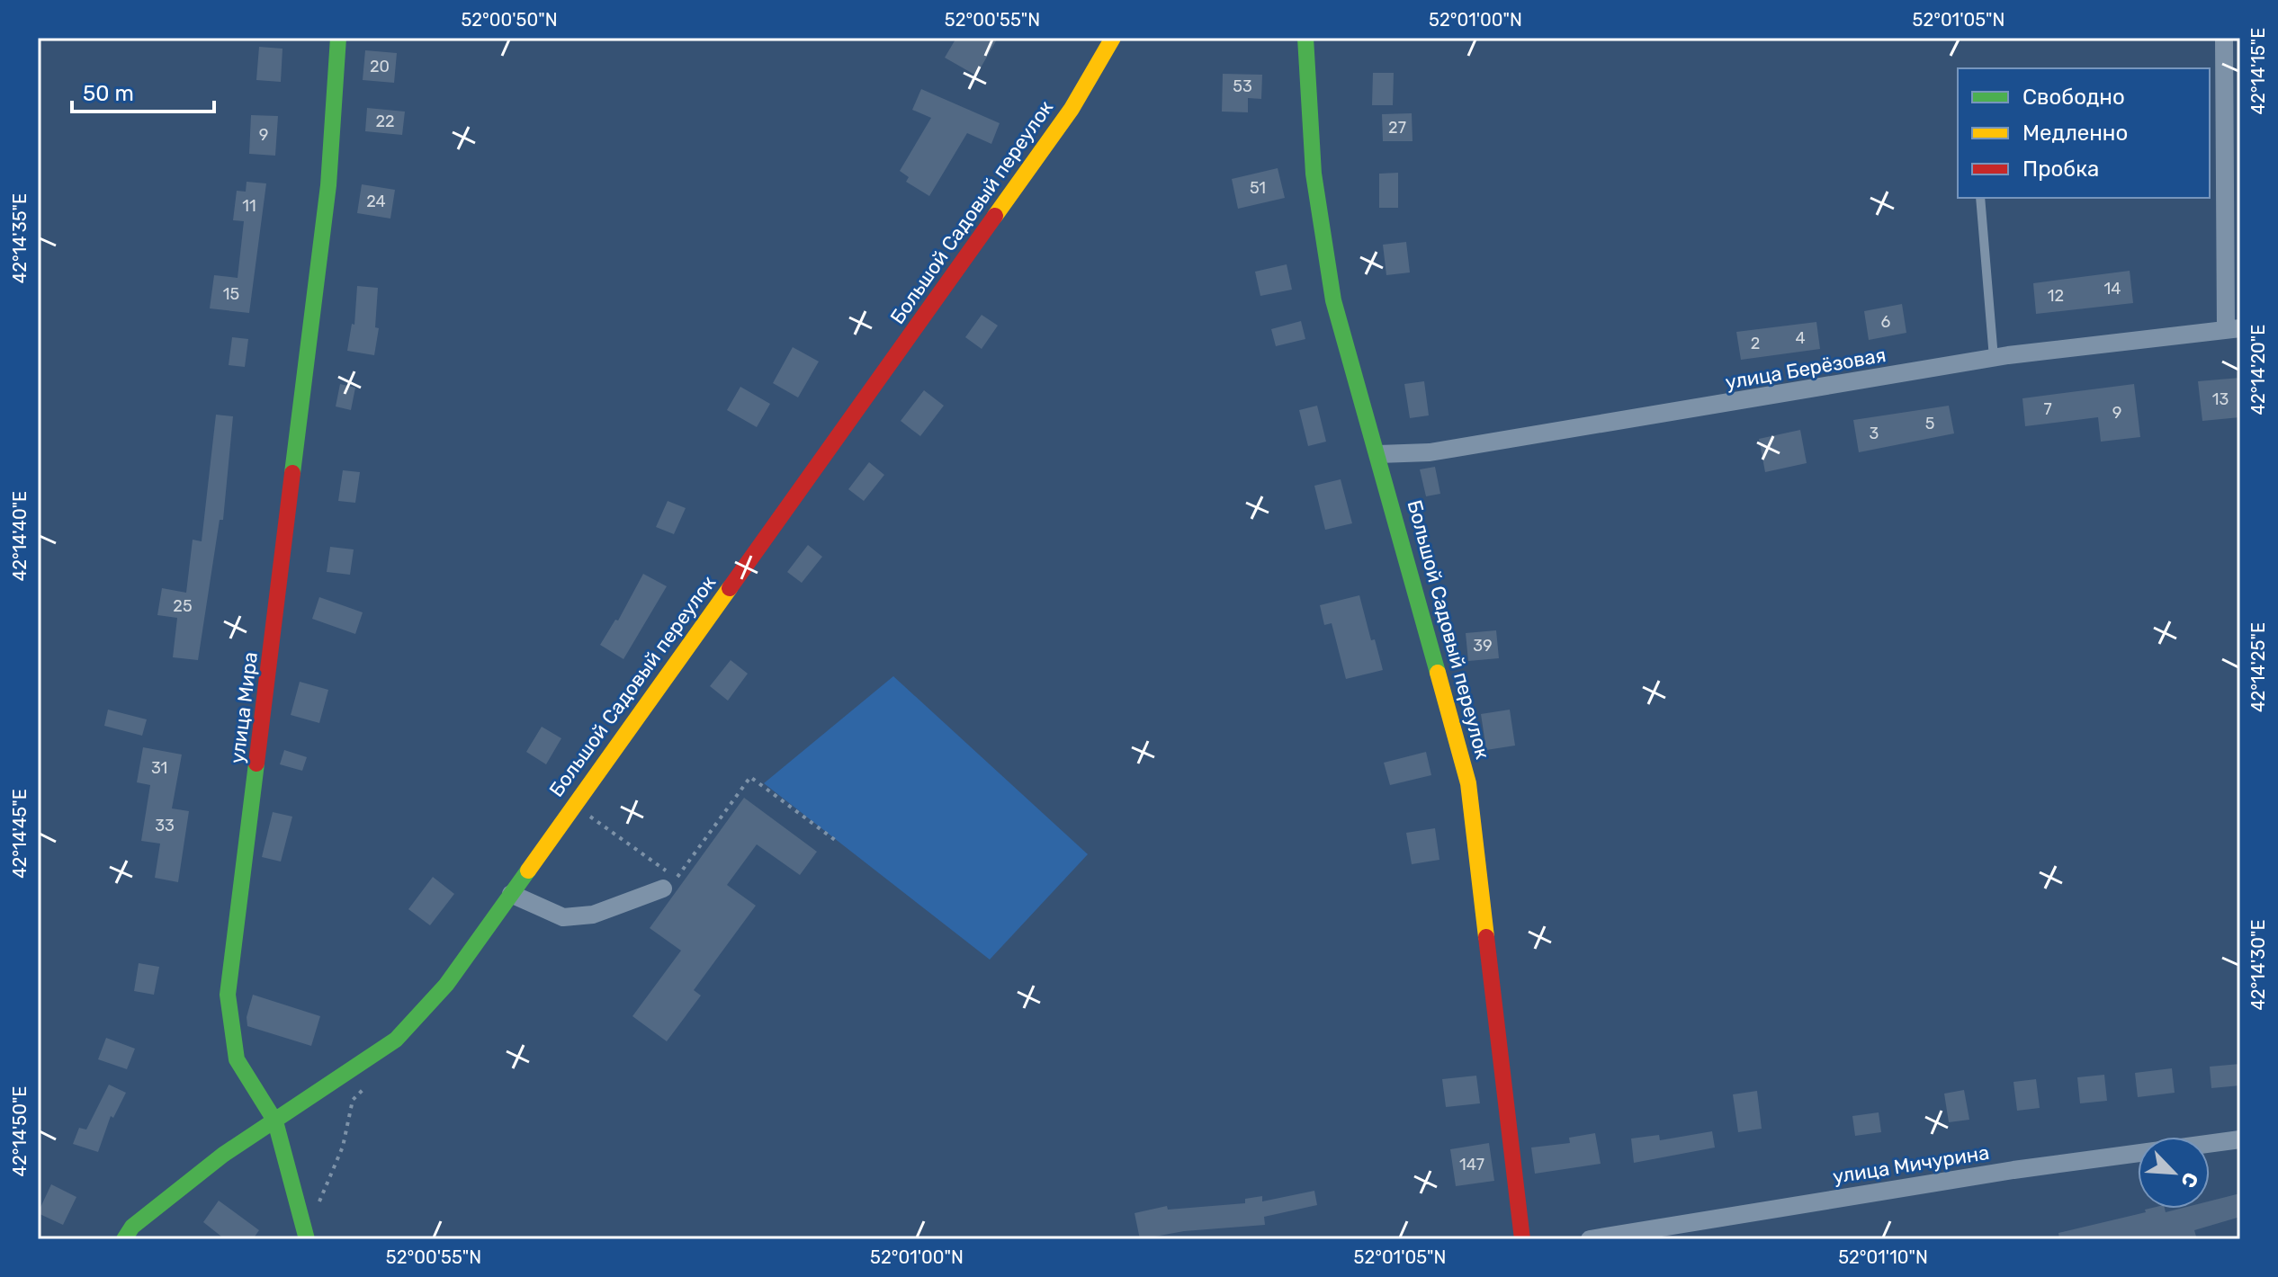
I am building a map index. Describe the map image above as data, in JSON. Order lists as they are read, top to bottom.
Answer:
{
  "streets": {
    "street": [
      "Большой Садовый переулок",
      "улица Берёзовая",
      "улица Мира",
      "улица Мичурина"
    ]
  },
  "crossings": [
    ["Большой Садовый переулок", "улица Берёзовая"],
    ["Большой Садовый переулок", "улица Мира"]
  ],
  "house_numbers": [
    "20",
    "53",
    "22",
    "27",
    "9",
    "51",
    "24",
    "11",
    "14",
    "15",
    "12",
    "6",
    "4",
    "2",
    "13",
    "7",
    "9",
    "5",
    "3",
    "25",
    "39",
    "31",
    "33",
    "147"
  ],
  "legend": ["Свободно", "Медленно", "Пробка"],
  "scale_bar": "50 m",
  "north": "bottom right",
  "coordinates": [
    "52°00'50\"N",
    "52°00'55\"N",
    "52°01'00\"N",
    "52°01'05\"N",
    "42°14'15\"E",
    "42°14'35\"E",
    "42°14'20\"E",
    "42°14'40\"E",
    "42°14'25\"E",
    "42°14'45\"E",
    "42°14'30\"E",
    "42°14'50\"E",
    "52°01'10\"N"
  ]
}
